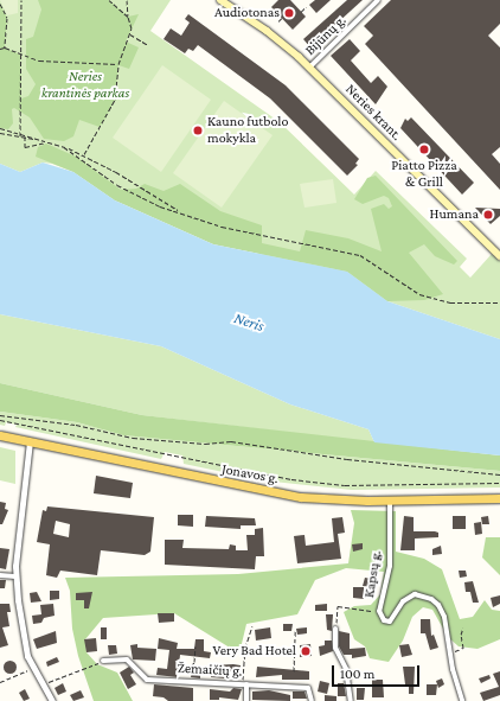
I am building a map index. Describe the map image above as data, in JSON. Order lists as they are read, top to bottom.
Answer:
{
  "streets": {
    "main road": ["Neries krant.", "Jonavos g."],
    "street": ["Bijūnų g.", "Kapsų g.", "Žemaičių g."]
  },
  "crossings": [
    ["Bijūnų g.", "Neries krant."],
    ["Jonavos g.", "Kapsų g."]
  ],
  "water": ["Neris"],
  "parks": ["Neries krantinės parkas"],
  "places": [
    "Audiotonas",
    "Kauno futbolo mokykla",
    "Piatto Pizza & Grill",
    "Humana",
    "Very Bad Hotel"
  ],
  "scale_bar": "100 m"
}
